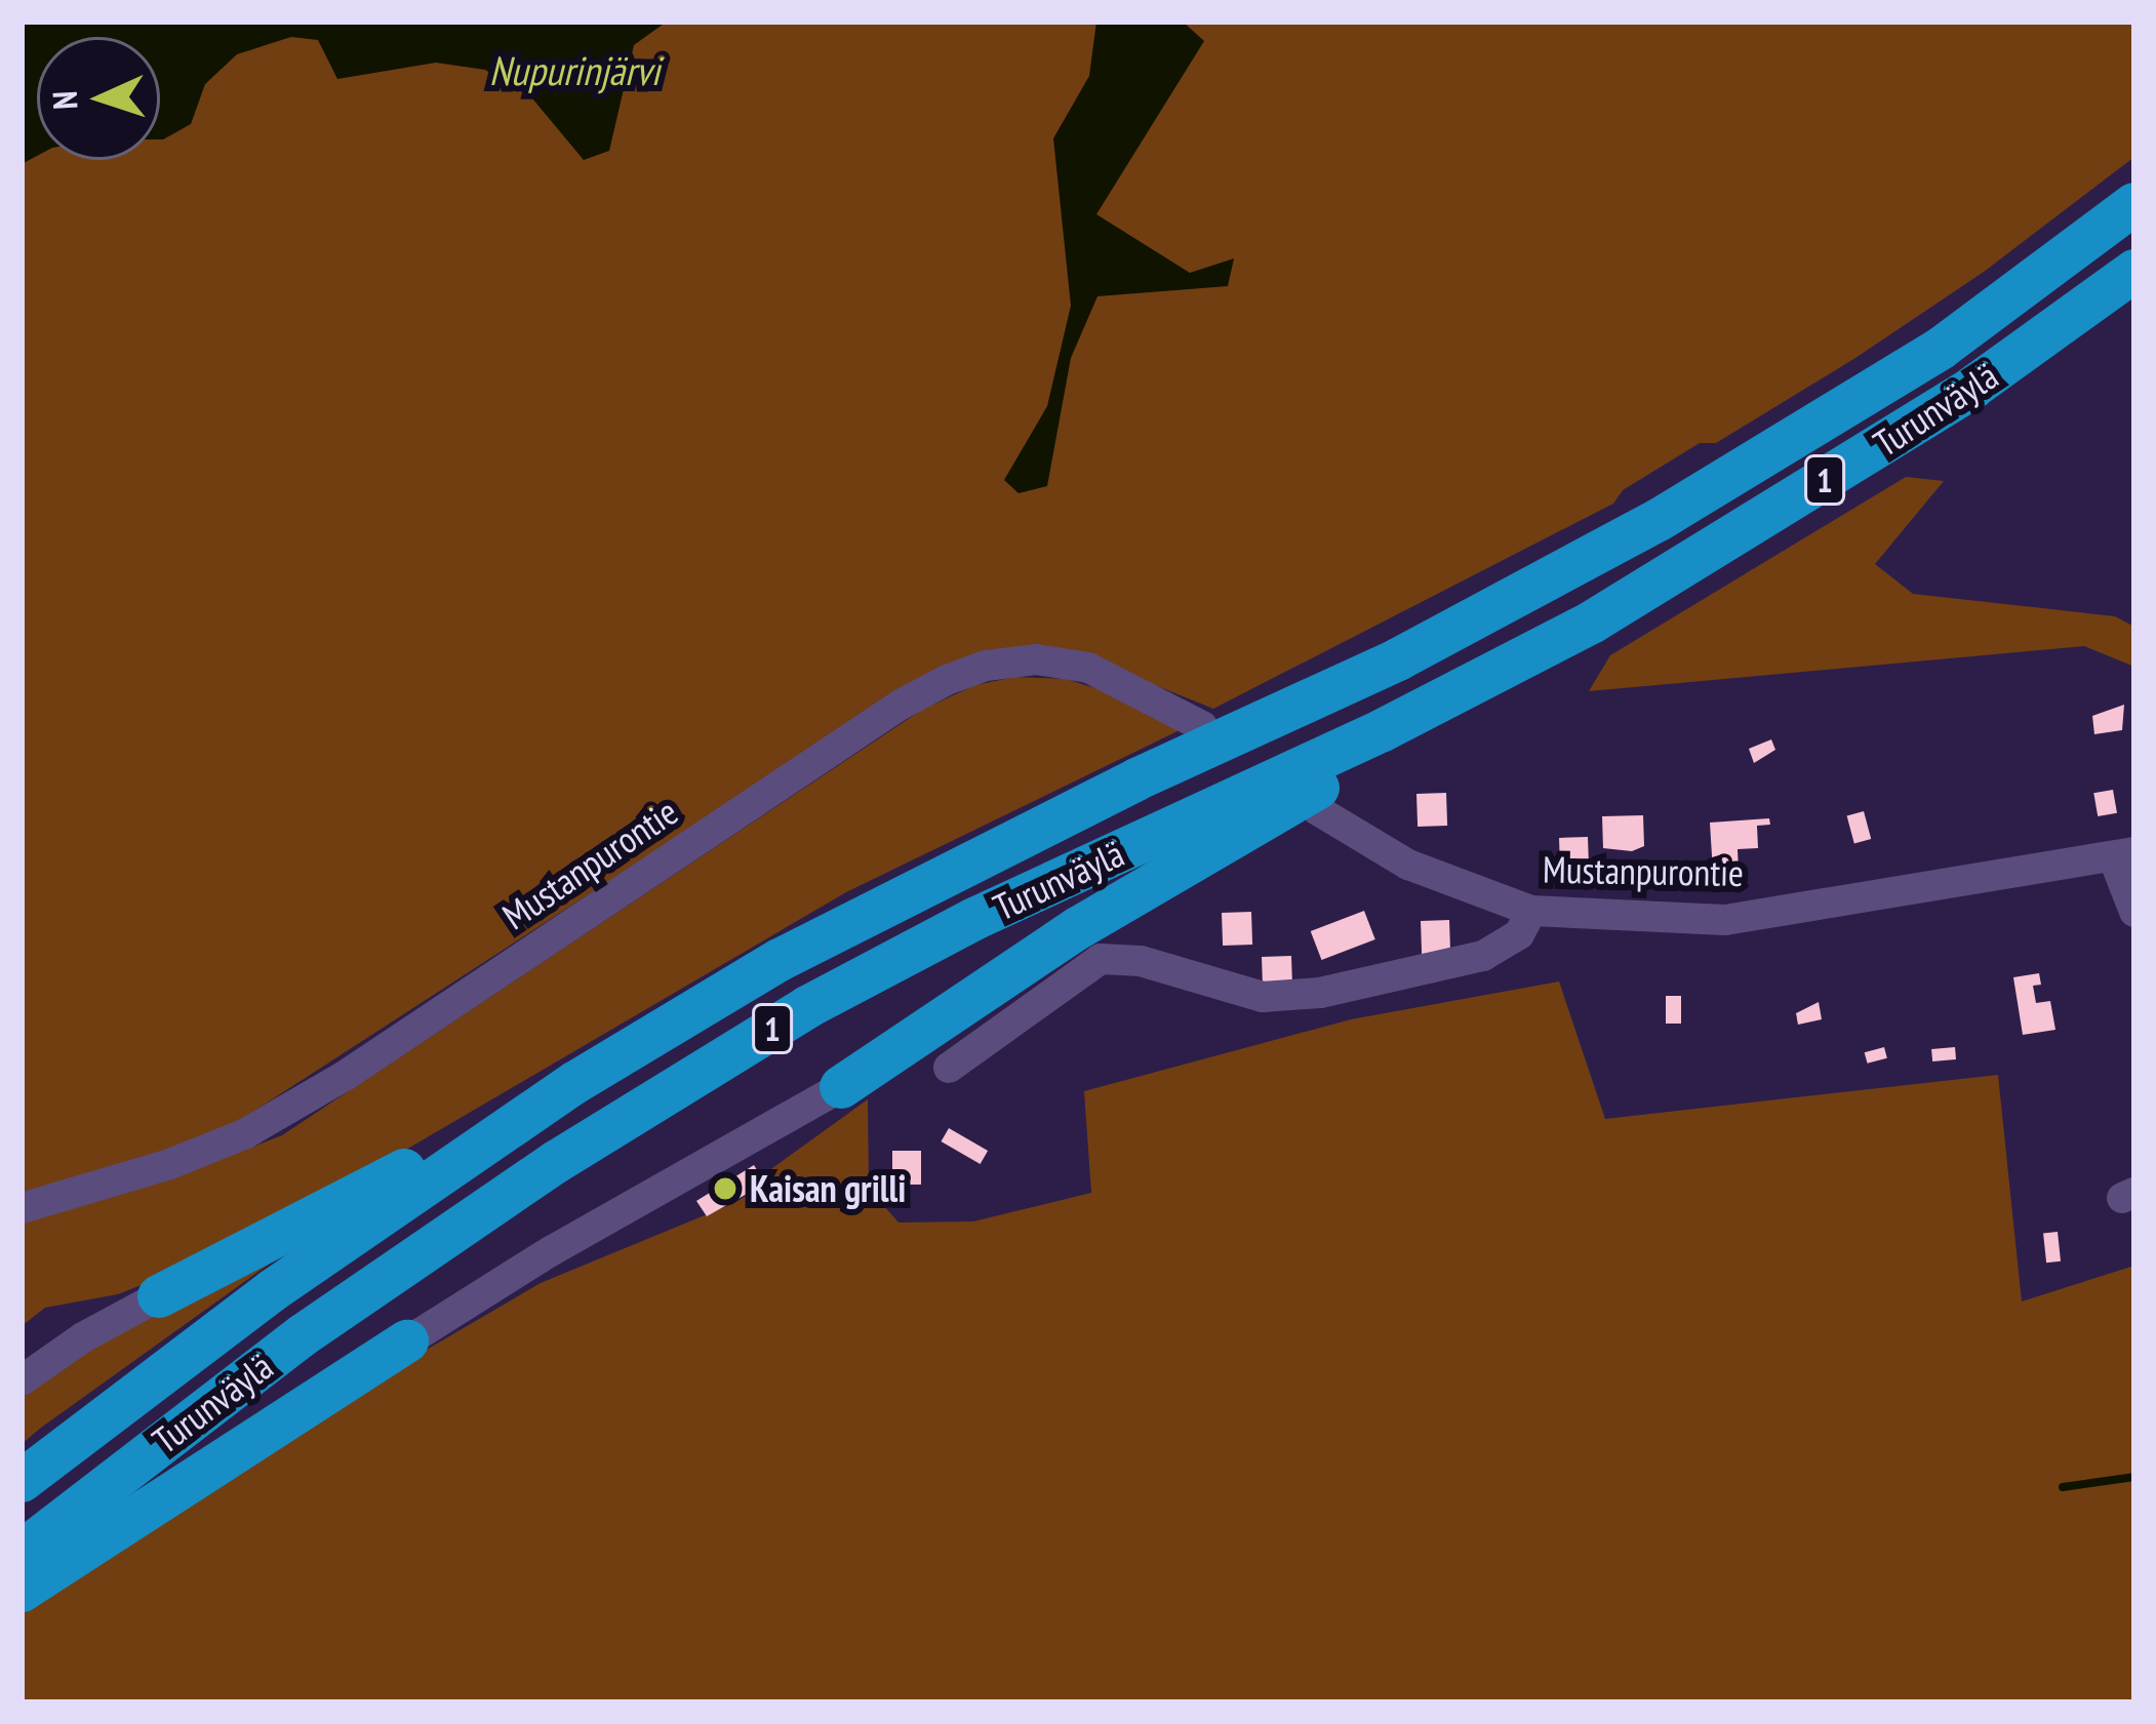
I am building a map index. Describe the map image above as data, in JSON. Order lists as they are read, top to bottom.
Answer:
{
  "streets": {
    "highway": ["Turunväylä", "1"],
    "street": ["Mustanpurontie"]
  },
  "water": ["Nupurinjärvi"],
  "places": ["Kaisan grilli"],
  "north": "left"
}
